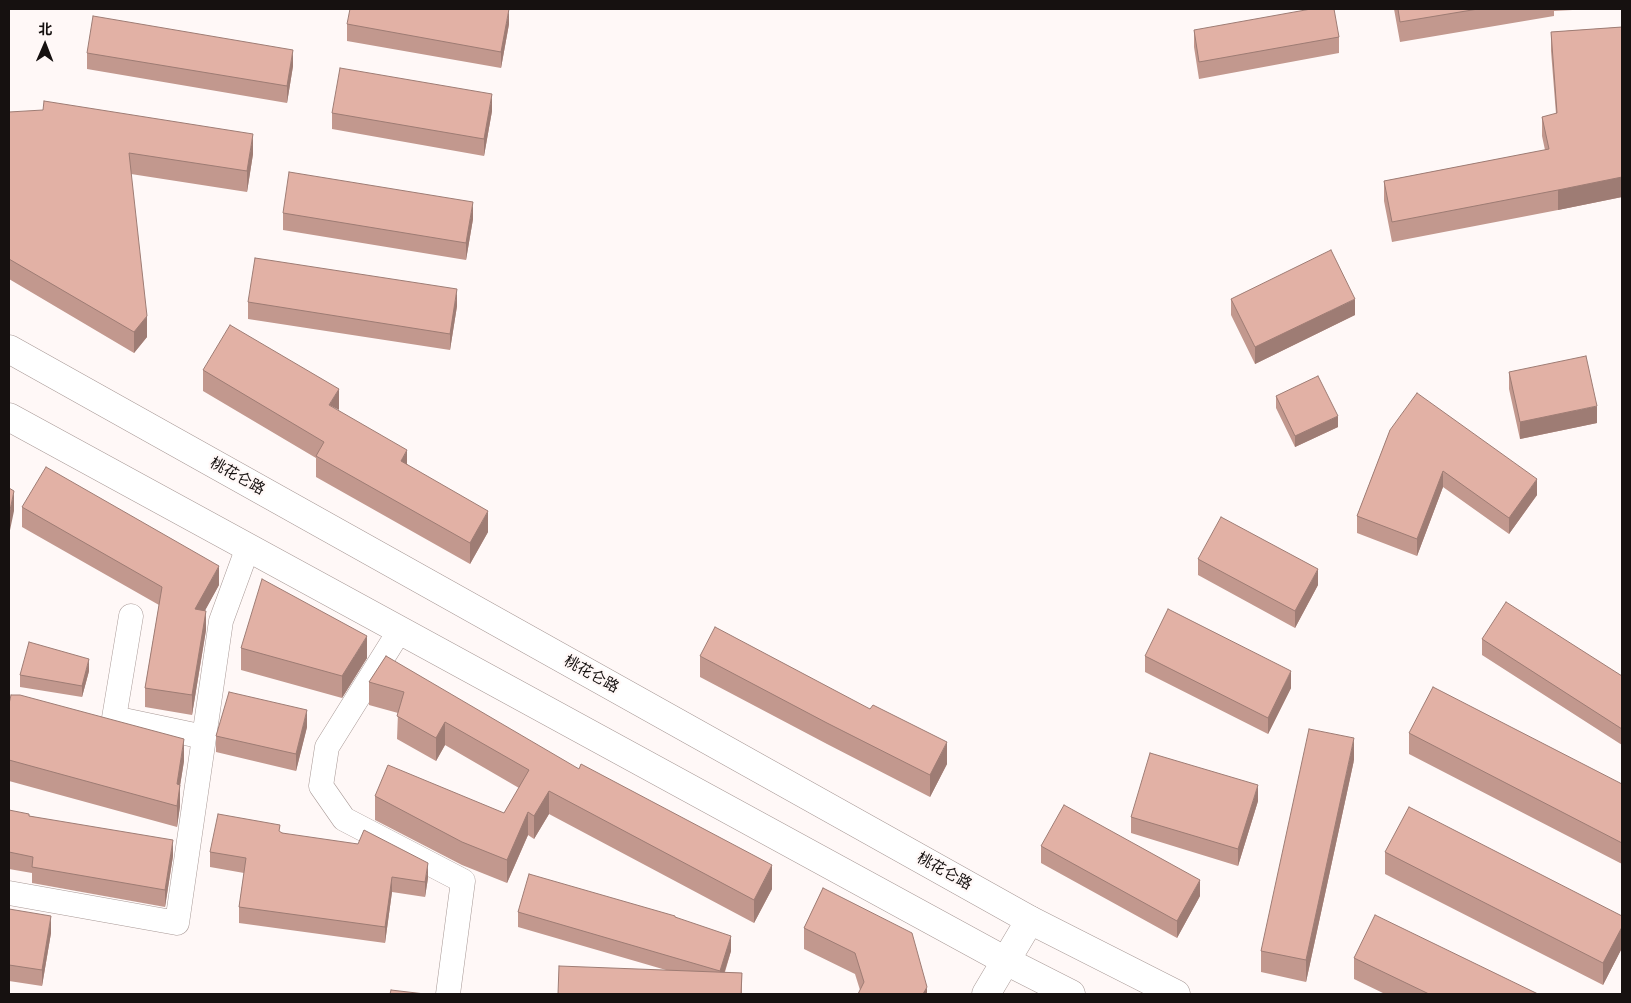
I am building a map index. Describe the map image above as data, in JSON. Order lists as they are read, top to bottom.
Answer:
{
  "streets": {
    "main road": ["桃花仑路"]
  },
  "north": "top"
}
